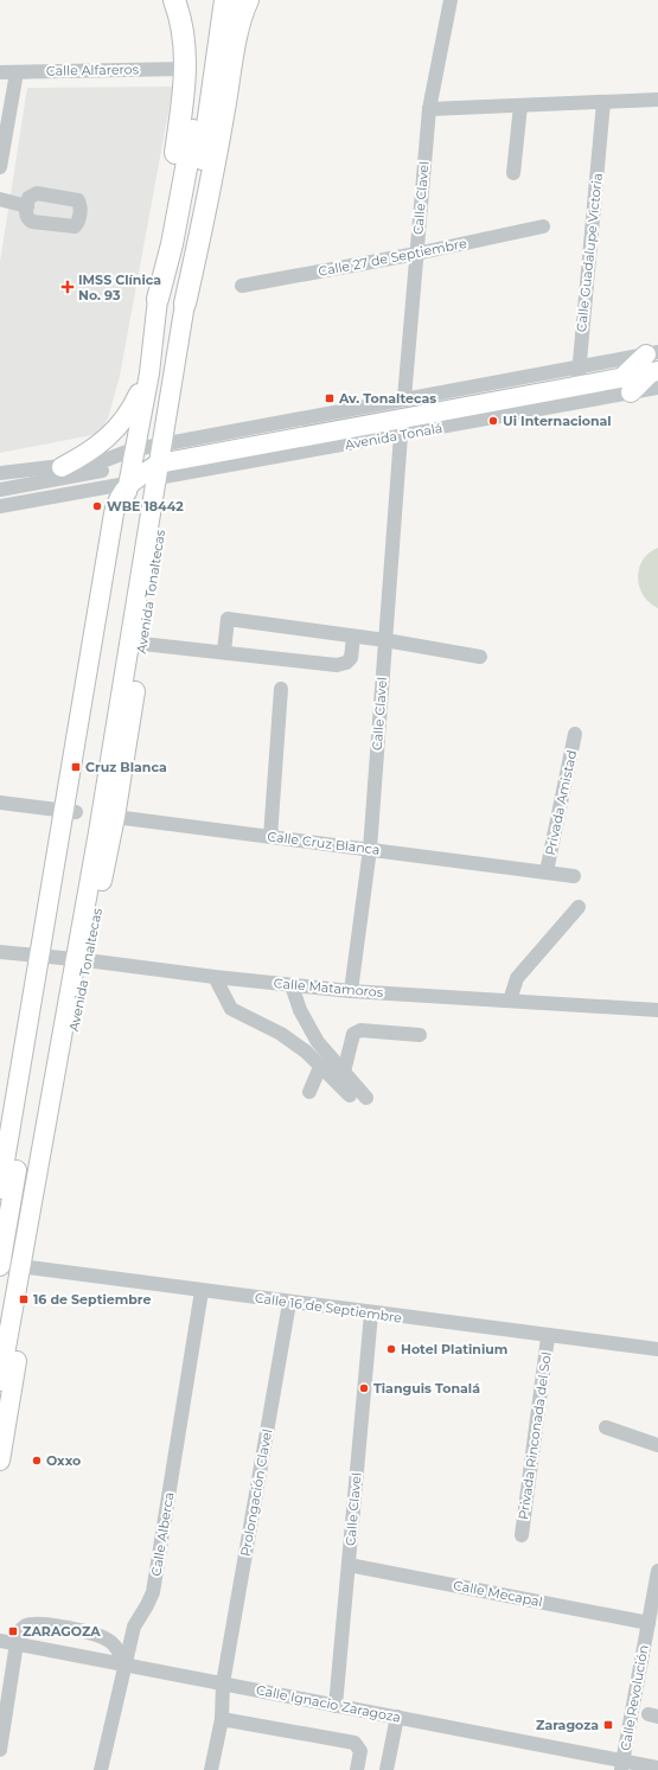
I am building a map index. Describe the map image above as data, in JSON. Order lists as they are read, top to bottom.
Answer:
{
  "streets": {
    "main road": ["Avenida Tonalá", "Avenida Tonaltecas"],
    "street": [
      "Calle Alfareros",
      "Calle Clavel",
      "Calle Guadalupe Victoria",
      "Calle 27 de Septiembre",
      "Privada Amistad",
      "Calle Cruz Blanca",
      "Calle Matamoros",
      "Calle 16 de Septiembre",
      "Privada Rinconada del Sol",
      "Prolongación Clavel",
      "Calle Alberca",
      "Calle Mecapal",
      "Calle Revolución",
      "Calle Ignacio Zaragoza"
    ]
  },
  "crossings": [
    ["Calle Clavel", "Calle 27 de Septiembre"],
    ["Calle Clavel", "Avenida Tonalá"],
    ["Calle Clavel", "Calle Cruz Blanca"],
    ["Calle Clavel", "Calle Matamoros"],
    ["Calle Clavel", "Calle 16 de Septiembre"],
    ["Calle Clavel", "Calle Mecapal"],
    ["Calle Clavel", "Calle Ignacio Zaragoza"],
    ["Calle Guadalupe Victoria", "Avenida Tonalá"],
    ["Avenida Tonalá", "Avenida Tonaltecas"],
    ["Avenida Tonaltecas", "Calle Cruz Blanca"],
    ["Avenida Tonaltecas", "Calle Matamoros"],
    ["Avenida Tonaltecas", "Calle 16 de Septiembre"],
    ["Privada Amistad", "Calle Cruz Blanca"],
    ["Calle 16 de Septiembre", "Privada Rinconada del Sol"],
    ["Calle 16 de Septiembre", "Prolongación Clavel"],
    ["Calle 16 de Septiembre", "Calle Alberca"],
    ["Prolongación Clavel", "Calle Ignacio Zaragoza"],
    ["Calle Alberca", "Calle Ignacio Zaragoza"],
    ["Calle Mecapal", "Calle Revolución"],
    ["Calle Revolución", "Calle Ignacio Zaragoza"]
  ],
  "places": {
    "health": ["IMSS Clínica No. 93"],
    "transit": [
      "Av. Tonaltecas",
      "Cruz Blanca",
      "16 de Septiembre",
      "ZARAGOZA",
      "Zaragoza"
    ],
    "other": [
      "Ui Internacional",
      "WBE 18442",
      "Hotel Platinium",
      "Tianguis Tonalá",
      "Oxxo"
    ]
  }
}
